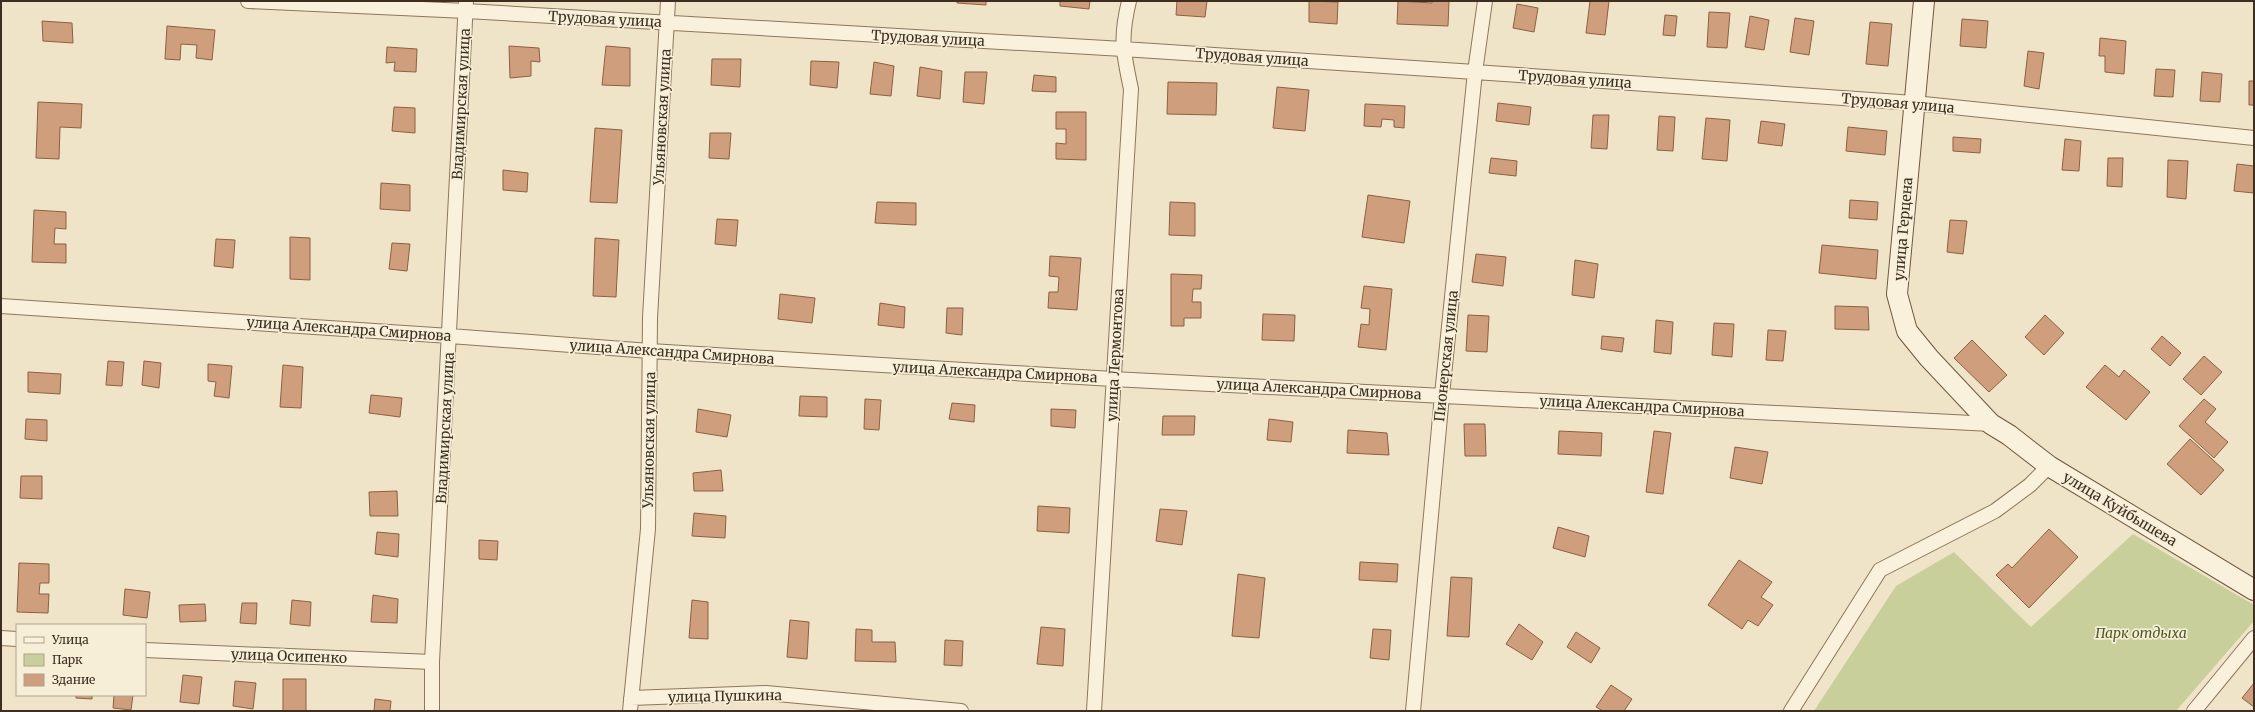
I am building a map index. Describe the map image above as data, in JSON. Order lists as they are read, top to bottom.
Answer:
{
  "streets": {
    "street": [
      "Трудовая улица",
      "Владимирская улица",
      "Ульяновская улица",
      "улица Герцена",
      "улица Александра Смирнова",
      "улица Лермонтова",
      "Пионерская улица",
      "улица Куйбышева",
      "улица Осипенко",
      "улица Пушкина"
    ]
  },
  "crossings": [
    ["Трудовая улица", "Владимирская улица"],
    ["Трудовая улица", "Ульяновская улица"],
    ["Трудовая улица", "улица Герцена"],
    ["Трудовая улица", "улица Лермонтова"],
    ["Трудовая улица", "Пионерская улица"],
    ["Владимирская улица", "улица Александра Смирнова"],
    ["Владимирская улица", "улица Осипенко"],
    ["Ульяновская улица", "улица Александра Смирнова"],
    ["Ульяновская улица", "улица Пушкина"],
    ["улица Герцена", "улица Александра Смирнова"],
    ["улица Герцена", "улица Куйбышева"],
    ["улица Александра Смирнова", "улица Лермонтова"],
    ["улица Александра Смирнова", "Пионерская улица"],
    ["улица Александра Смирнова", "улица Куйбышева"]
  ],
  "parks": ["Парк отдыха"],
  "legend": ["Улица", "Парк", "Здание"]
}
